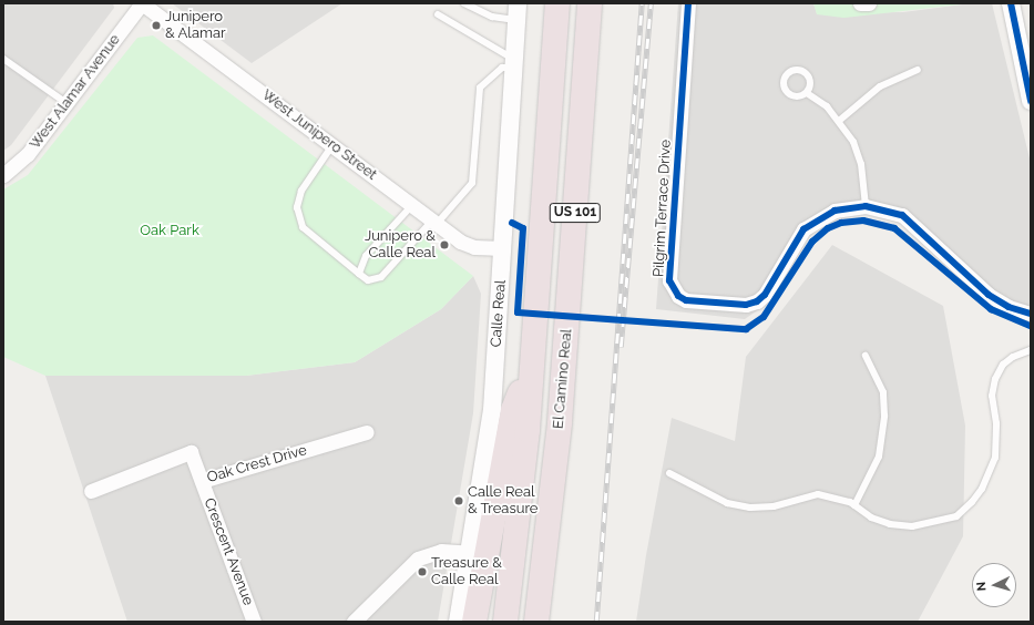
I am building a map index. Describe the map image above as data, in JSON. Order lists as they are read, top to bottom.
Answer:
{
  "streets": {
    "highway": ["US 101", "El Camino Real"],
    "street": [
      "West Alamar Avenue",
      "West Junipero Street",
      "Pilgrim Terrace Drive",
      "Calle Real",
      "Oak Crest Drive",
      "Crescent Avenue"
    ]
  },
  "crossings": [
    ["West Alamar Avenue", "West Junipero Street"],
    ["West Junipero Street", "Calle Real"],
    ["Oak Crest Drive", "Crescent Avenue"]
  ],
  "parks": ["Oak Park"],
  "places": [
    "Junipero & Alamar",
    "Junipero & Calle Real",
    "Calle Real & Treasure",
    "Treasure & Calle Real"
  ],
  "north": "left"
}
